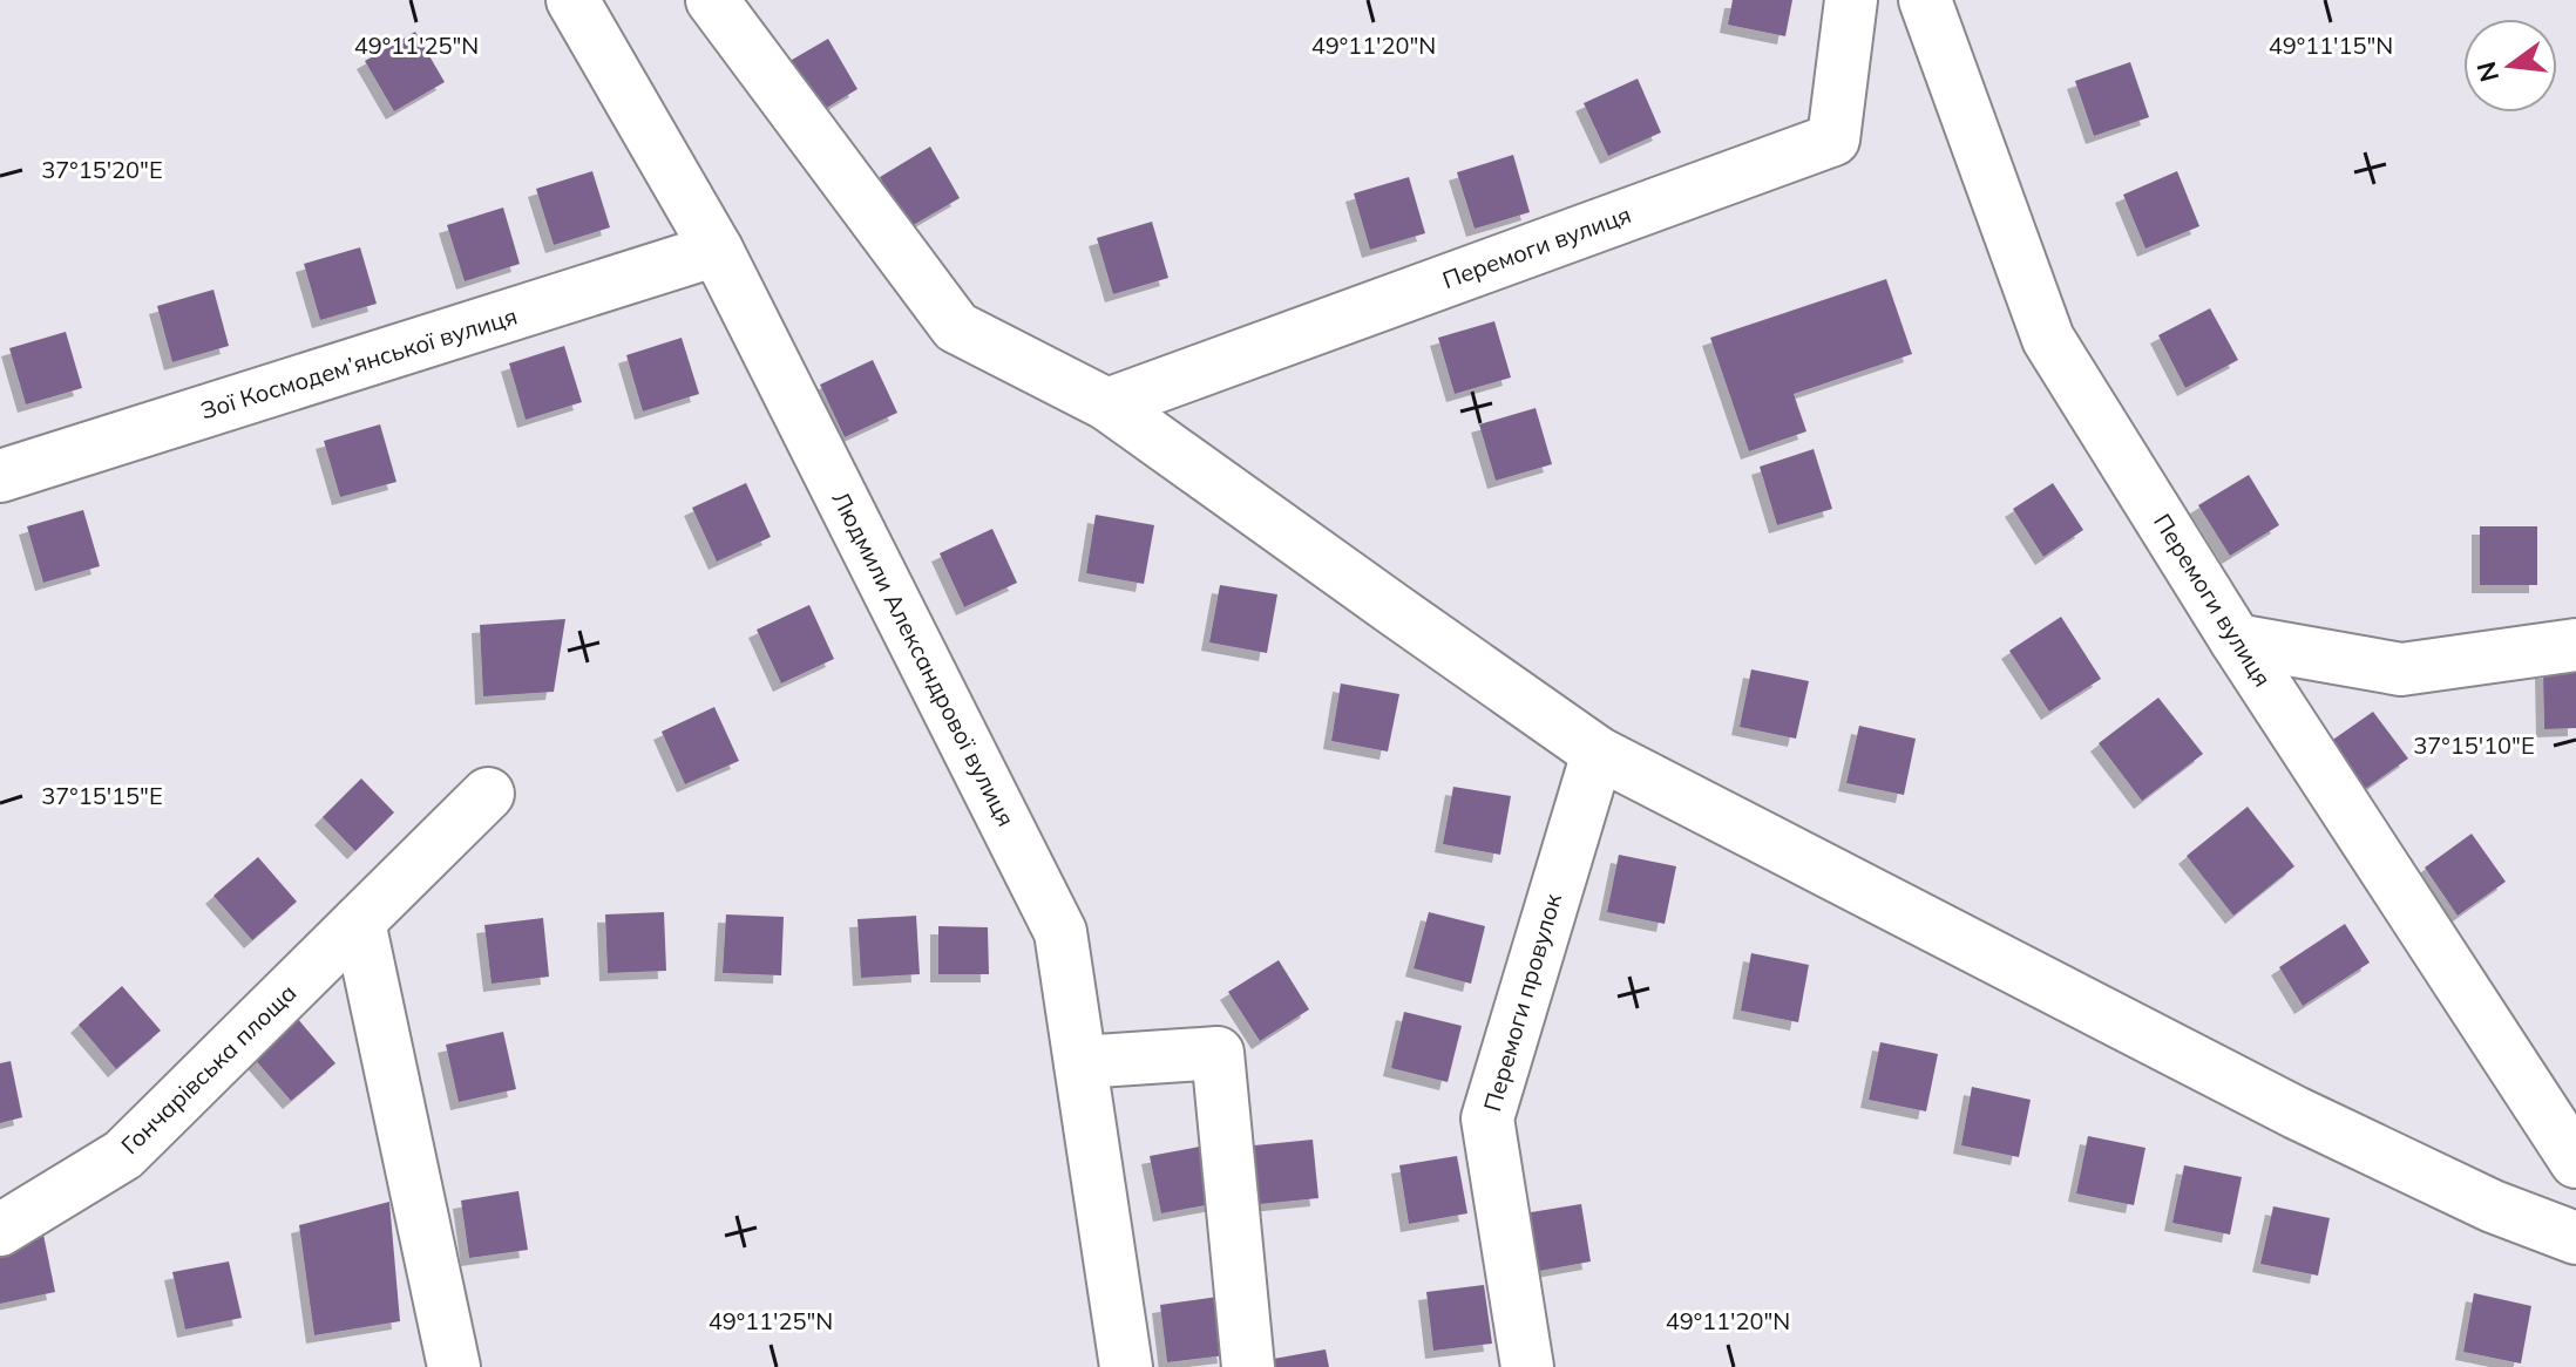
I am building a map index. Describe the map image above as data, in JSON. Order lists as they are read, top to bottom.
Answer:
{
  "streets": {
    "street": [
      "Перемоги вулиця",
      "Зої Космодем’янської вулиця",
      "Людмили Александрової вулиця",
      "Перемоги провулок",
      "Гончарівська площа"
    ]
  },
  "crossings": [
    ["Зої Космодем’янської вулиця", "Людмили Александрової вулиця"]
  ],
  "north": "left",
  "coordinates": [
    "49°11'25\"N",
    "49°11'20\"N",
    "49°11'15\"N",
    "37°15'20\"E",
    "37°15'10\"E",
    "37°15'15\"E"
  ]
}
